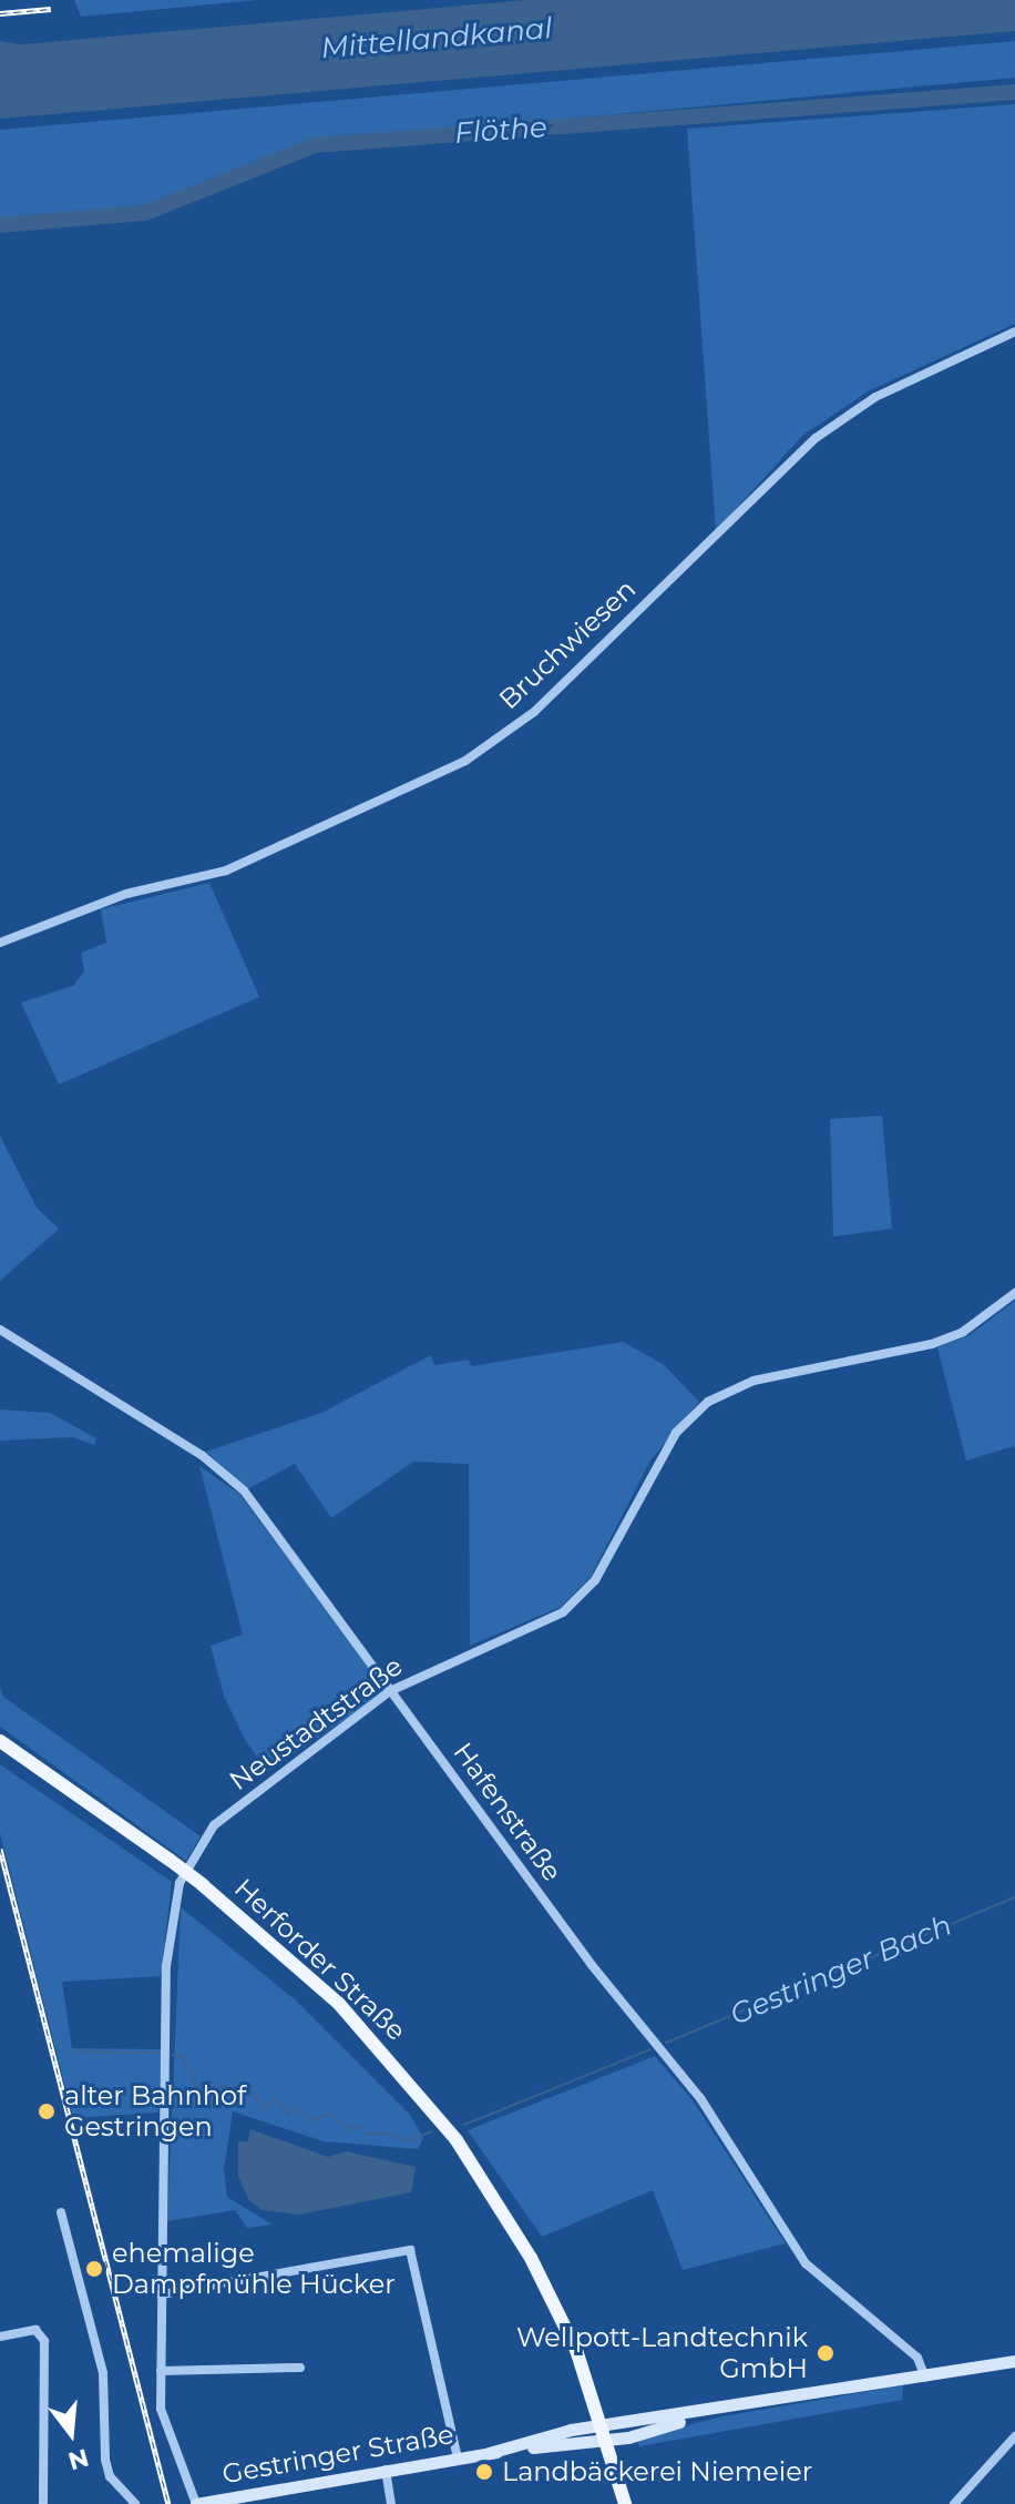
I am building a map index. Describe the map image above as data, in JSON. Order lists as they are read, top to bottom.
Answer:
{
  "streets": {
    "main road": ["Herforder Straße", "Gestringer Straße"],
    "street": ["Bruchwiesen", "Neustadtstraße", "Hafenstraße"]
  },
  "crossings": [
    ["Neustadtstraße", "Hafenstraße"],
    ["Neustadtstraße", "Gestringer Straße"],
    ["Hafenstraße", "Gestringer Straße"],
    ["Herforder Straße", "Gestringer Straße"]
  ],
  "water": ["Mittellandkanal", "Flöthe", "Gestringer Bach"],
  "places": [
    "alter Bahnhof Gestringen",
    "ehemalige Dampfmühle Hücker",
    "Wellpott-Landtechnik GmbH",
    "Landbäckerei Niemeier"
  ],
  "north": "bottom"
}
